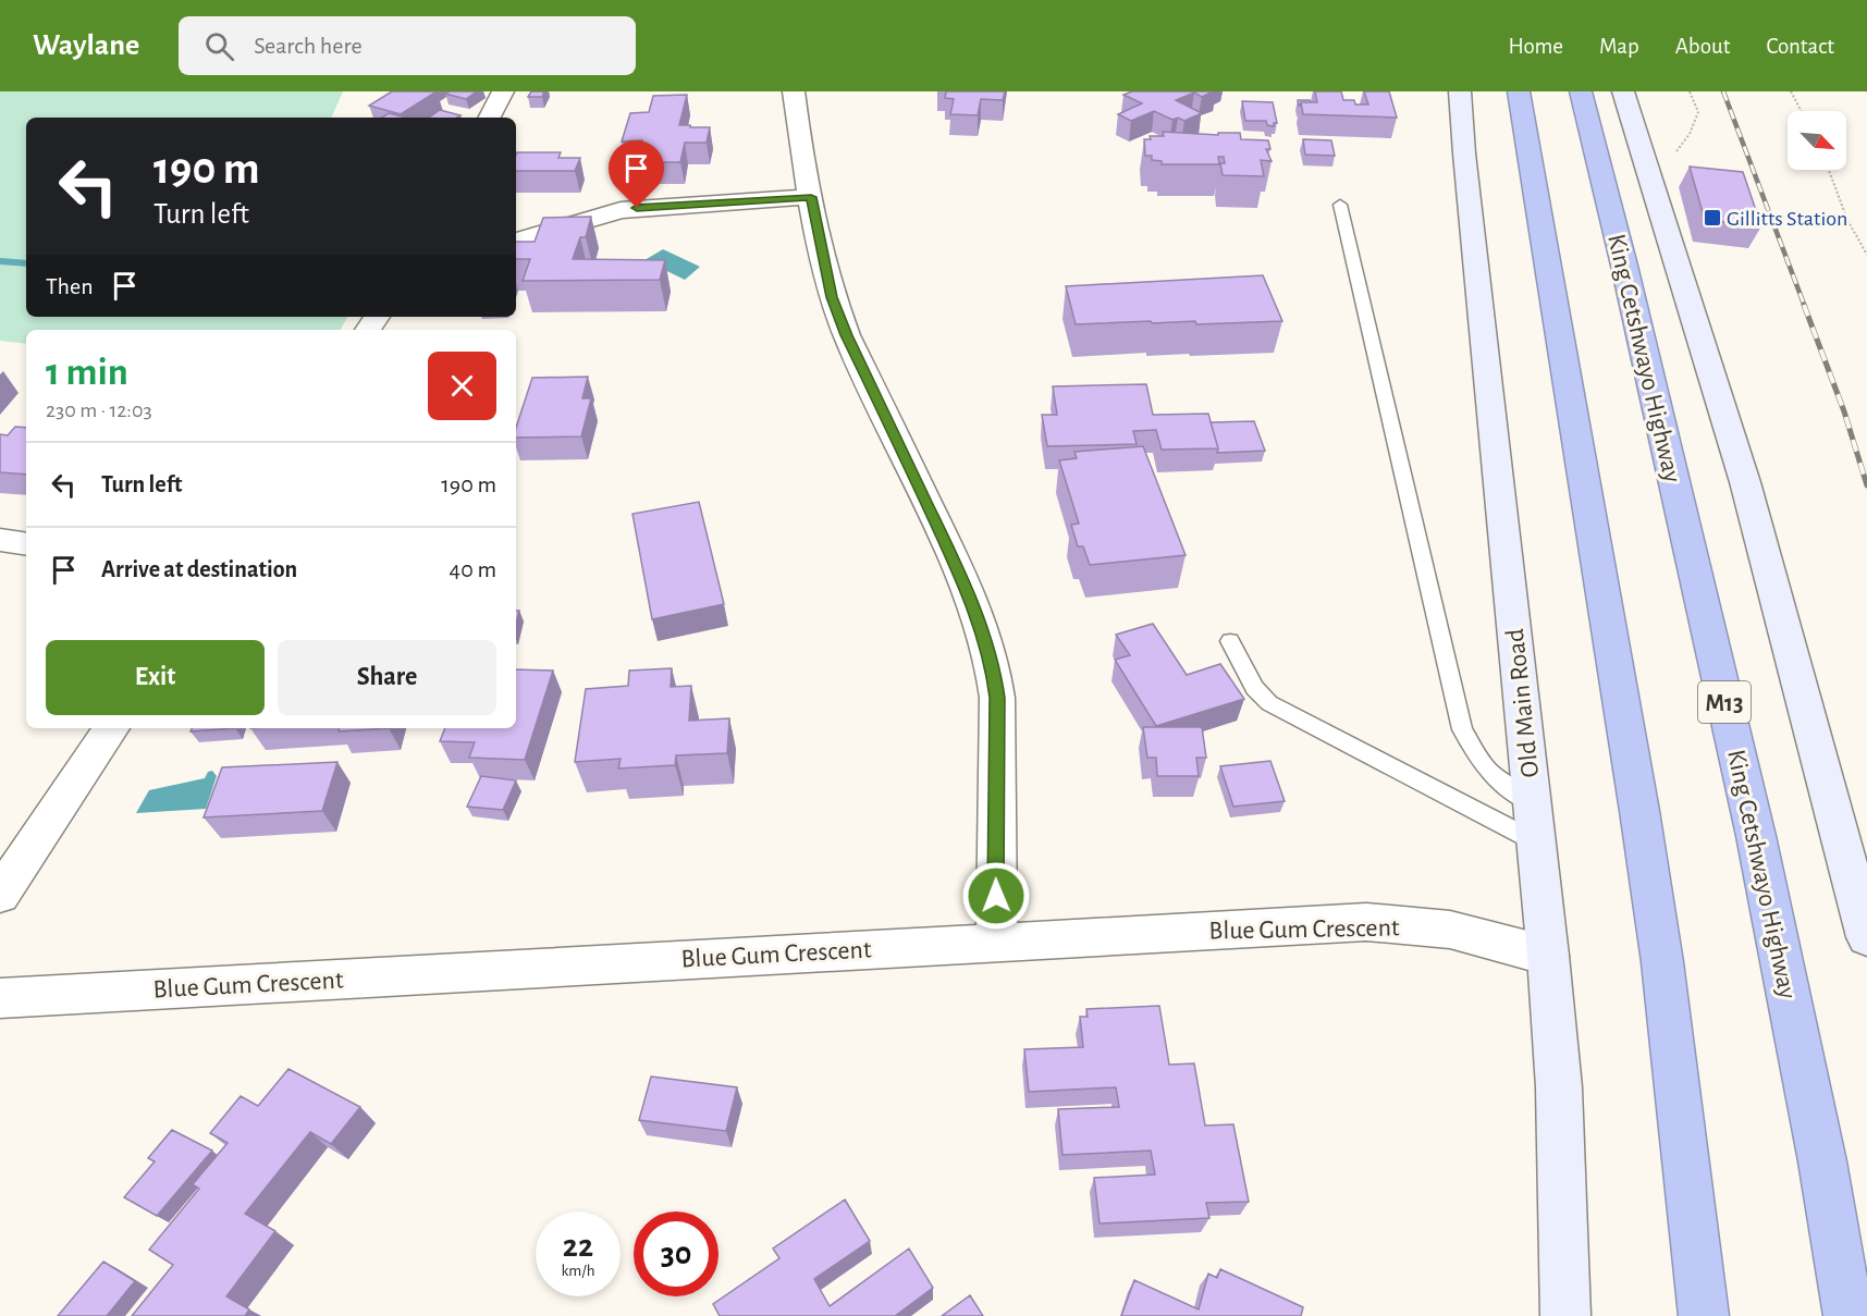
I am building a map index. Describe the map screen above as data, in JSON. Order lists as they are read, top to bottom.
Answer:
{
  "streets": {
    "highway": ["King Cetshwayo Highway", "M13"],
    "street": ["Old Main Road", "Blue Gum Crescent"]
  },
  "crossings": [
    ["Old Main Road", "Blue Gum Crescent"]
  ],
  "places": {
    "transit": ["Gillitts Station"]
  },
  "north": "bottom right",
  "page": {
    "header": "Waylane",
    "search": "Search here",
    "nav": [
      "Home",
      "Map",
      "About",
      "Contact"
    ],
    "turn": ["190 m", "Turn left"],
    "then": "Then",
    "heading": ["1 min", "230 m · 12:03"],
    "list": [
      {
        "name": "Turn left",
        "value": "190 m"
      },
      {
        "name": "Arrive at destination",
        "value": "40 m"
      }
    ],
    "buttons": ["Exit", "Share"],
    "speed": "22 km/h",
    "limit": "30"
  }
}
